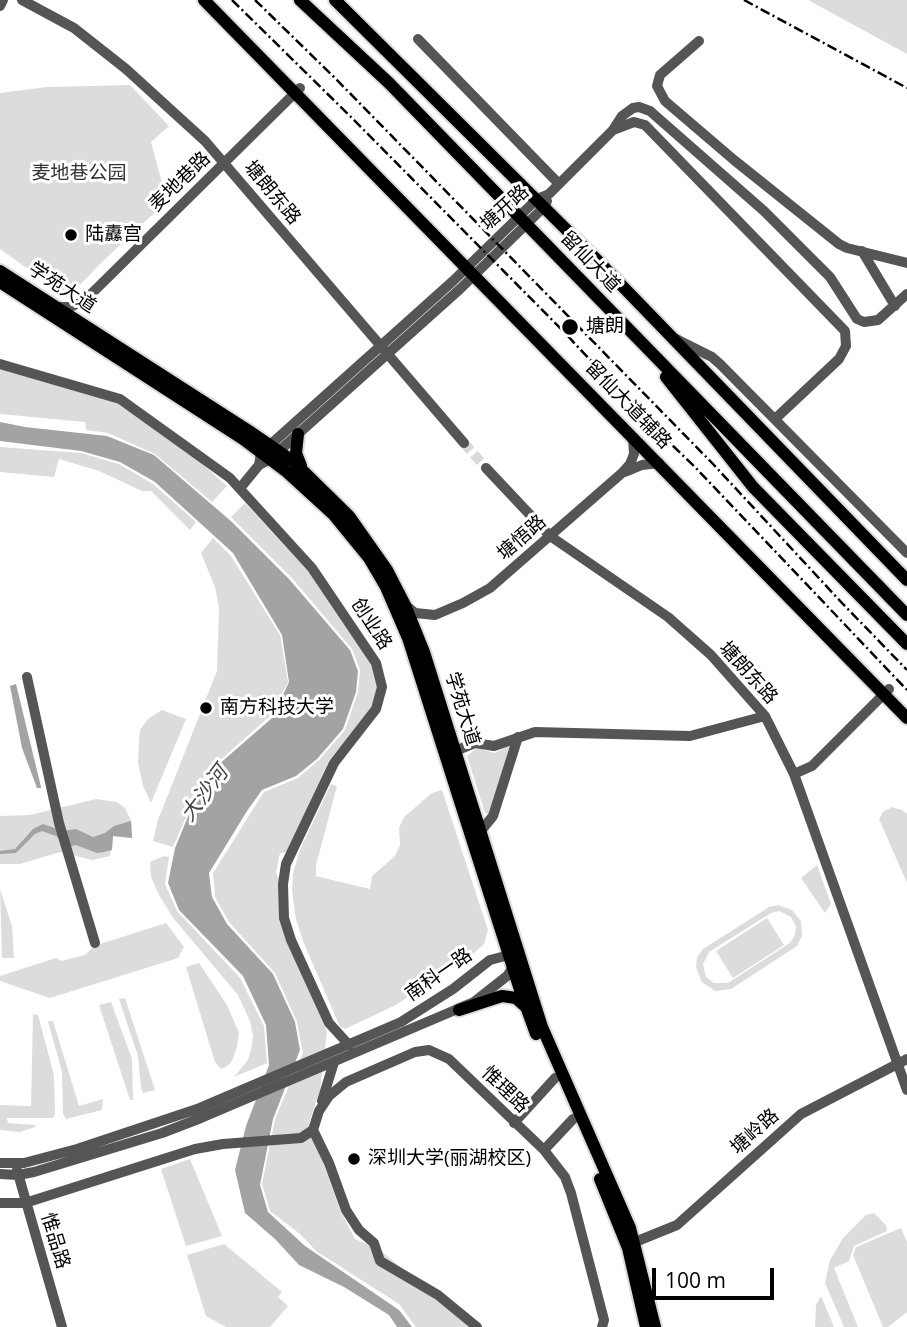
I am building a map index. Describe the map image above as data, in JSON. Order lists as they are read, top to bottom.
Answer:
{
  "streets": {
    "main road": ["留仙大道", "学苑大道", "留仙大道辅路"],
    "street": [
      "麦地巷路",
      "塘朗东路",
      "塘开路",
      "塘悟路",
      "创业路",
      "南科一路",
      "惟理路",
      "塘岭路",
      "惟品路"
    ]
  },
  "crossings": [
    ["麦地巷路", "塘朗东路"],
    ["麦地巷路", "留仙大道辅路"],
    ["塘朗东路", "塘开路"],
    ["塘朗东路", "塘悟路"],
    ["塘朗东路", "塘岭路"],
    ["塘开路", "留仙大道"],
    ["塘开路", "学苑大道"],
    ["塘开路", "留仙大道辅路"],
    ["学苑大道", "南科一路"],
    ["学苑大道", "塘岭路"],
    ["留仙大道辅路", "塘悟路"],
    ["创业路", "南科一路"],
    ["南科一路", "惟品路"]
  ],
  "water": ["大沙河"],
  "parks": ["麦地巷公园"],
  "places": [
    "陆纛宫",
    "塘朗",
    "南方科技大学",
    "深圳大学(丽湖校区)"
  ],
  "scale_bar": "100 m"
}
